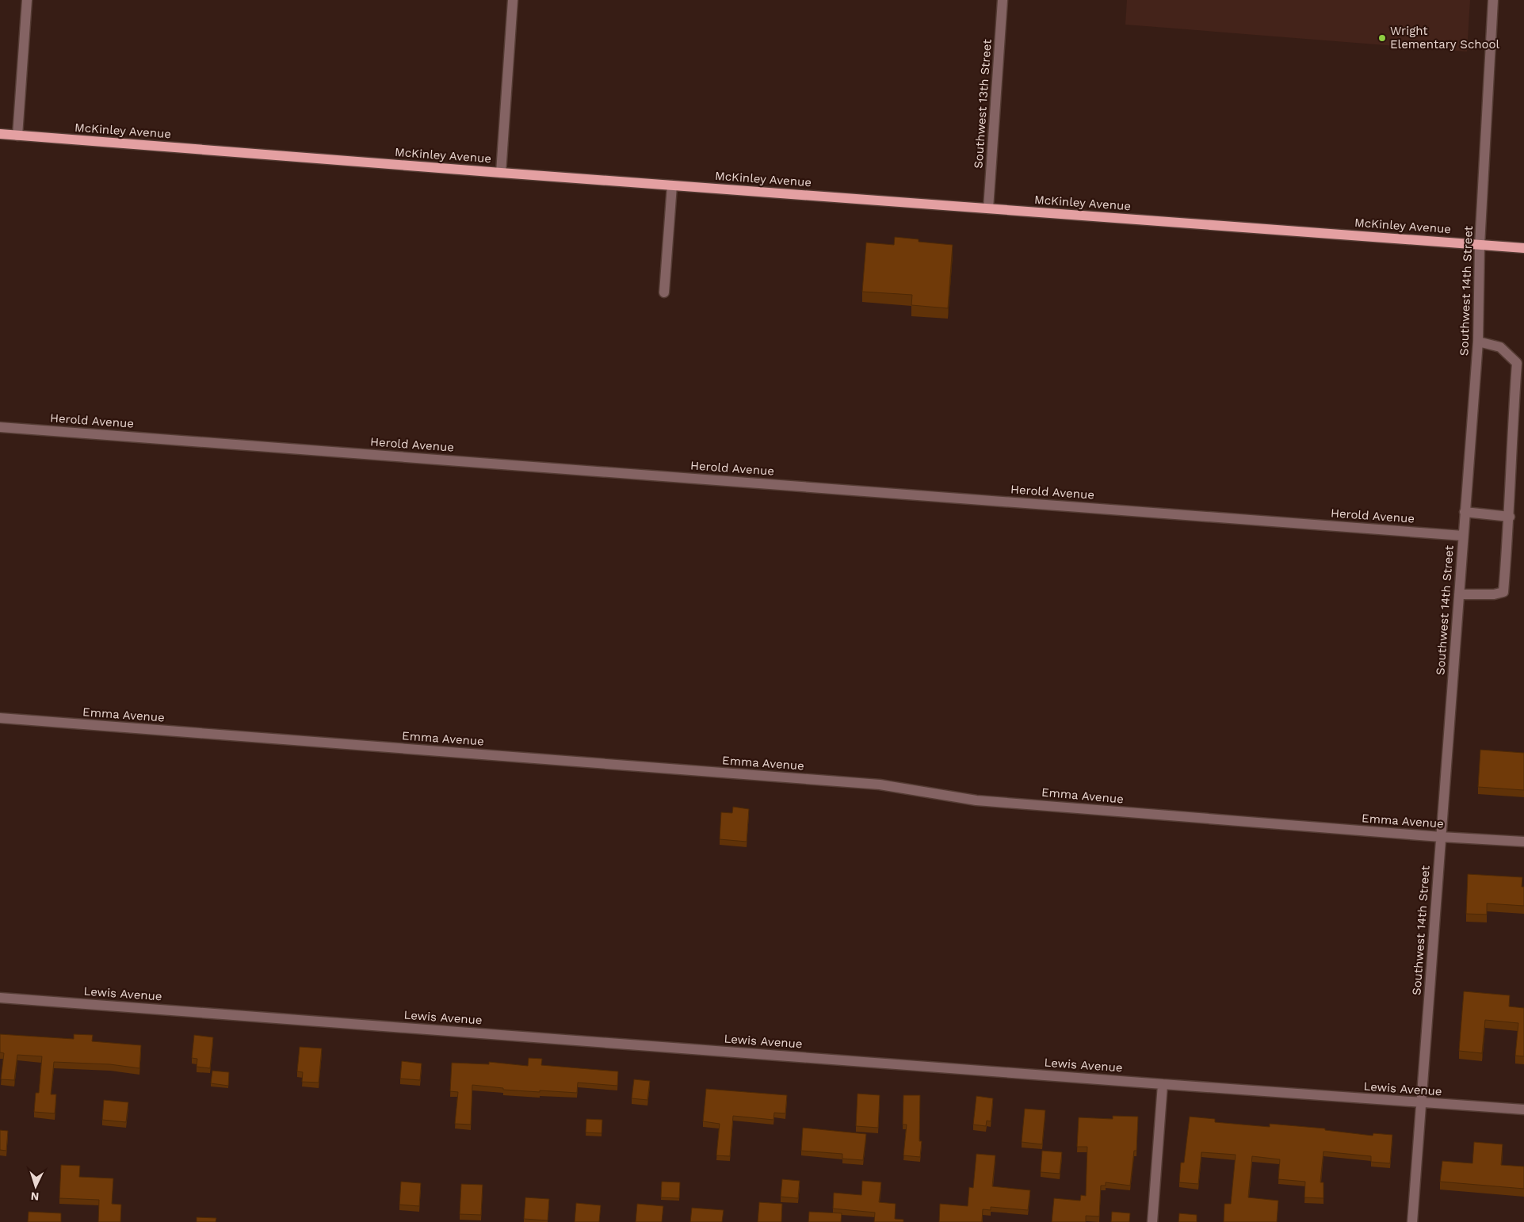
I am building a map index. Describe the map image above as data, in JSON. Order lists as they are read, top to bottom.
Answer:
{
  "streets": {
    "main road": ["McKinley Avenue"],
    "street": [
      "Southwest 13th Street",
      "Southwest 14th Street",
      "Herold Avenue",
      "Emma Avenue",
      "Lewis Avenue"
    ]
  },
  "crossings": [
    ["Southwest 13th Street", "McKinley Avenue"],
    ["McKinley Avenue", "Southwest 14th Street"],
    ["Southwest 14th Street", "Herold Avenue"],
    ["Southwest 14th Street", "Emma Avenue"],
    ["Southwest 14th Street", "Lewis Avenue"]
  ],
  "places": ["Wright Elementary School"],
  "north": "bottom"
}
